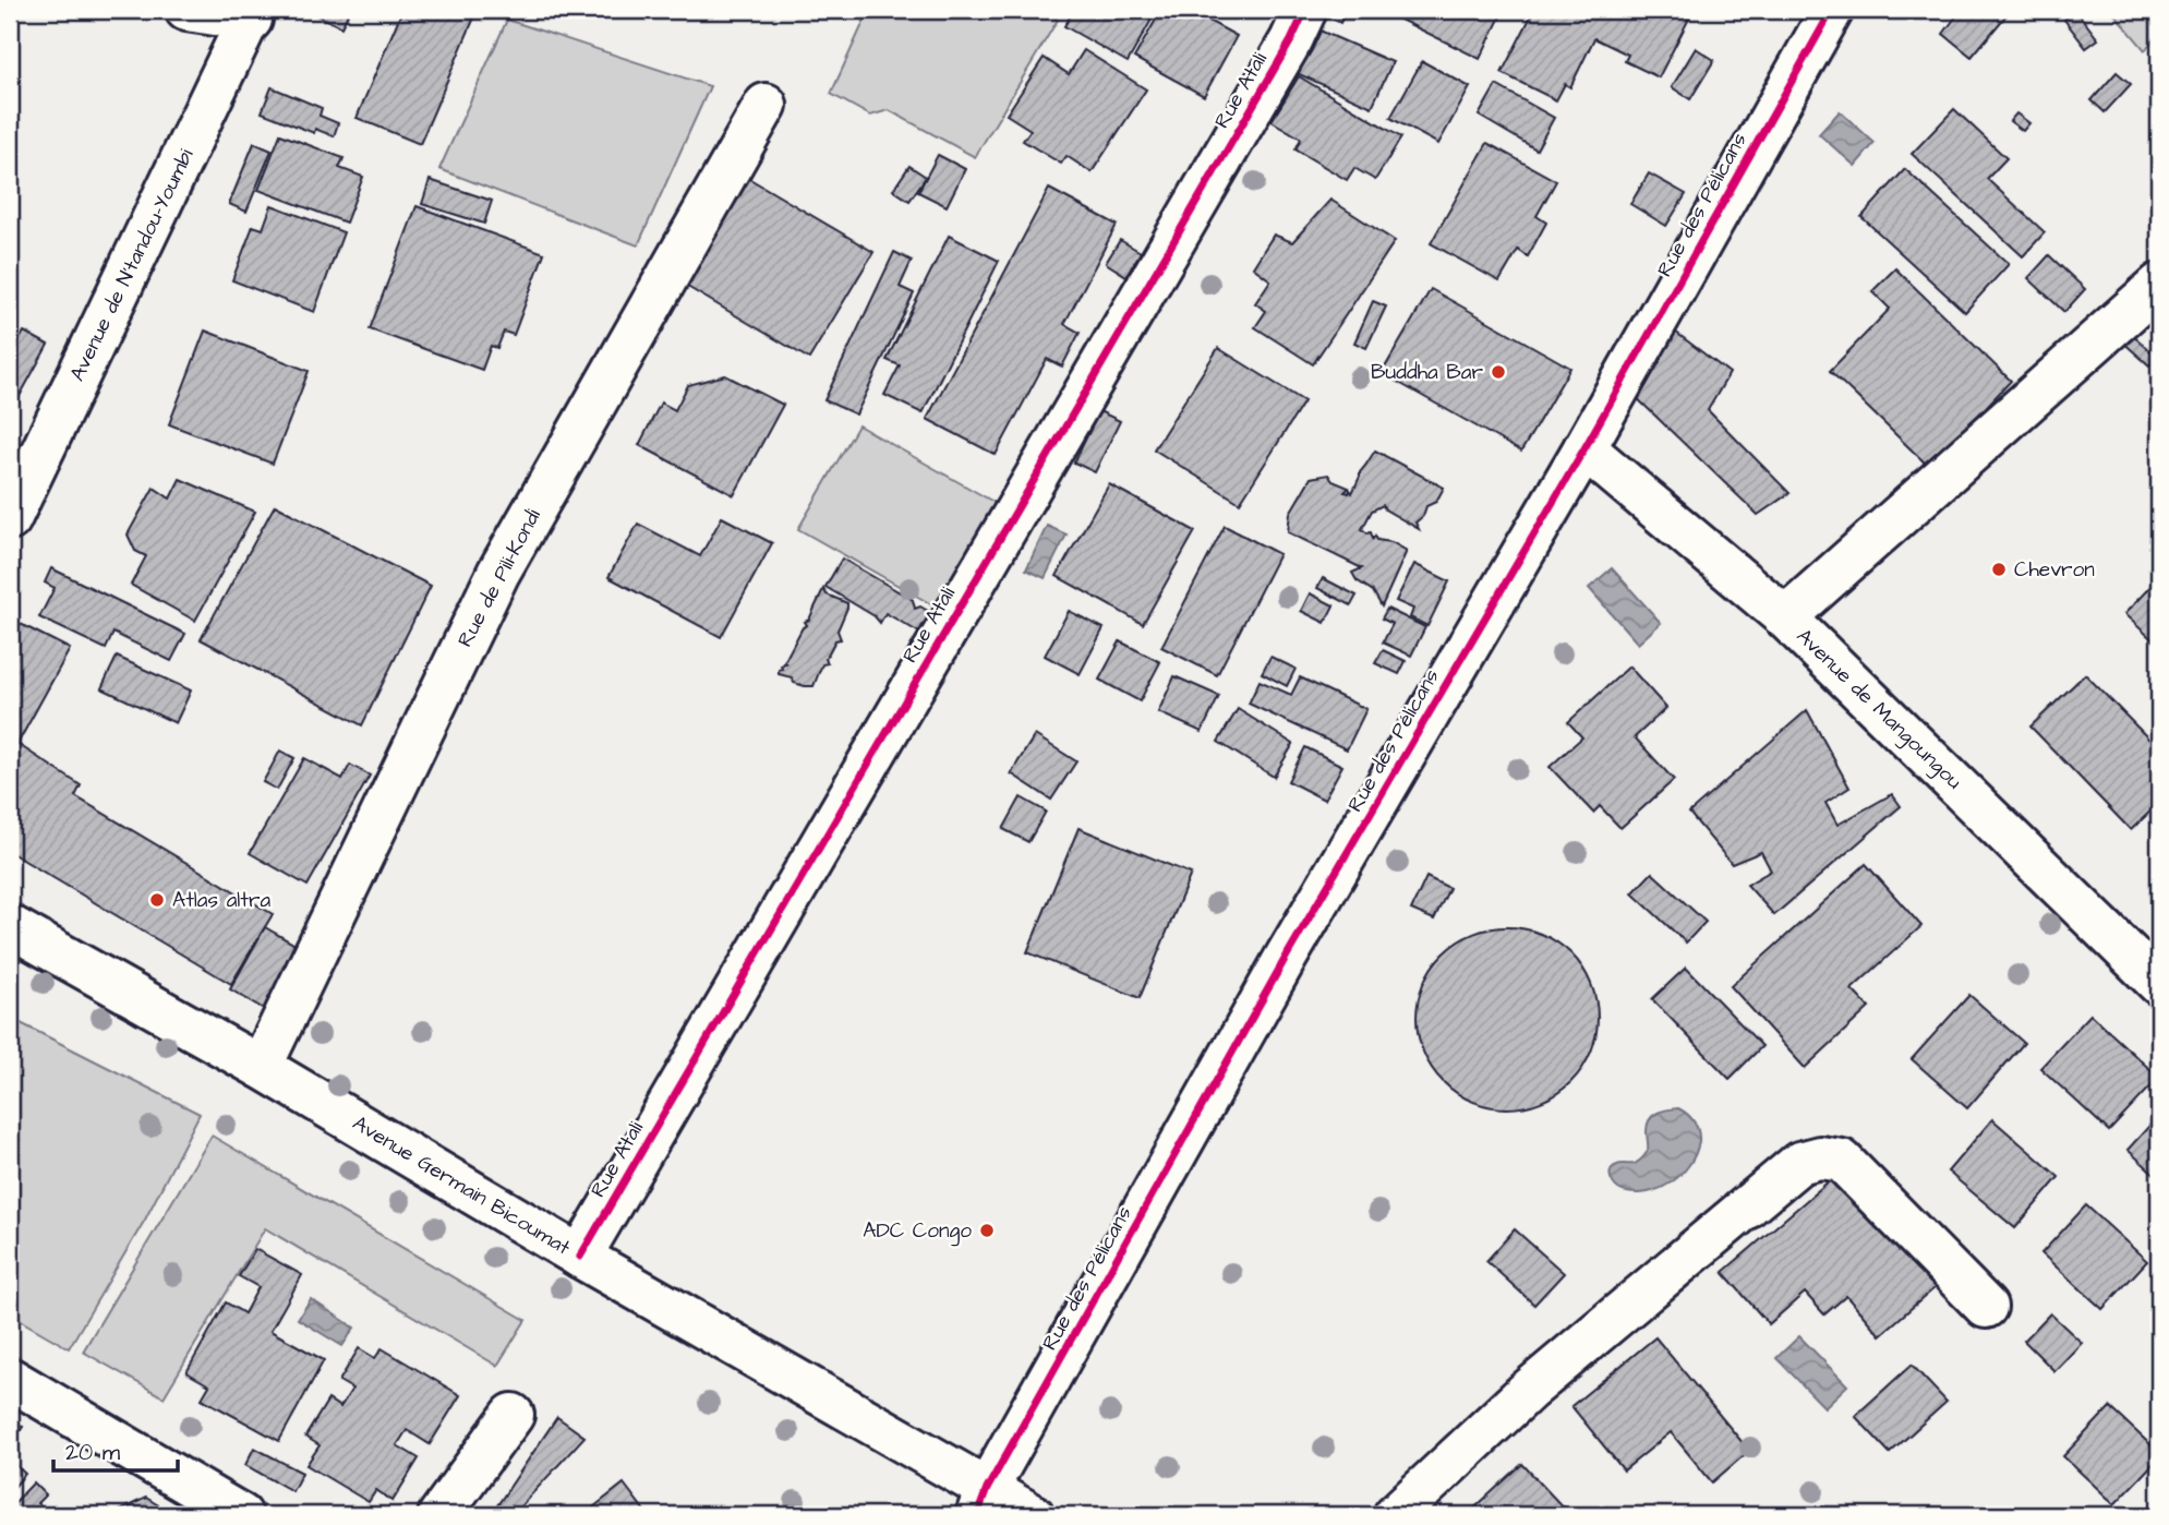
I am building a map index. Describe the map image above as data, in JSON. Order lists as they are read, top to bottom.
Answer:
{
  "streets": {
    "street": [
      "Rue Atali",
      "Rue des Pélicans",
      "Avenue de N'tandou-Youmbi",
      "Rue de Pili-Kondi",
      "Avenue de Mangoungou",
      "Avenue Germain Bicoumat"
    ]
  },
  "crossings": [
    ["Rue Atali", "Avenue Germain Bicoumat"],
    ["Rue des Pélicans", "Avenue de Mangoungou"],
    ["Rue des Pélicans", "Avenue Germain Bicoumat"],
    ["Rue de Pili-Kondi", "Avenue Germain Bicoumat"]
  ],
  "places": [
    "Buddha Bar",
    "Chevron",
    "Atlas altra",
    "ADC Congo"
  ],
  "scale_bar": "20 m"
}
